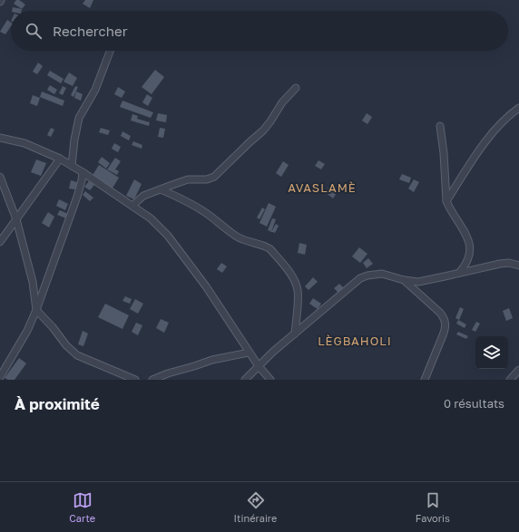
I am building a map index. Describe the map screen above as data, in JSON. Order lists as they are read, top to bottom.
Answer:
{
  "districts": ["AVASLAMÈ", "LÈGBAHOLI"],
  "page": {
    "search": "Rechercher",
    "heading": ["À proximité", "0 résultats"],
    "nav": ["Carte", "Itinéraire", "Favoris"]
  }
}
